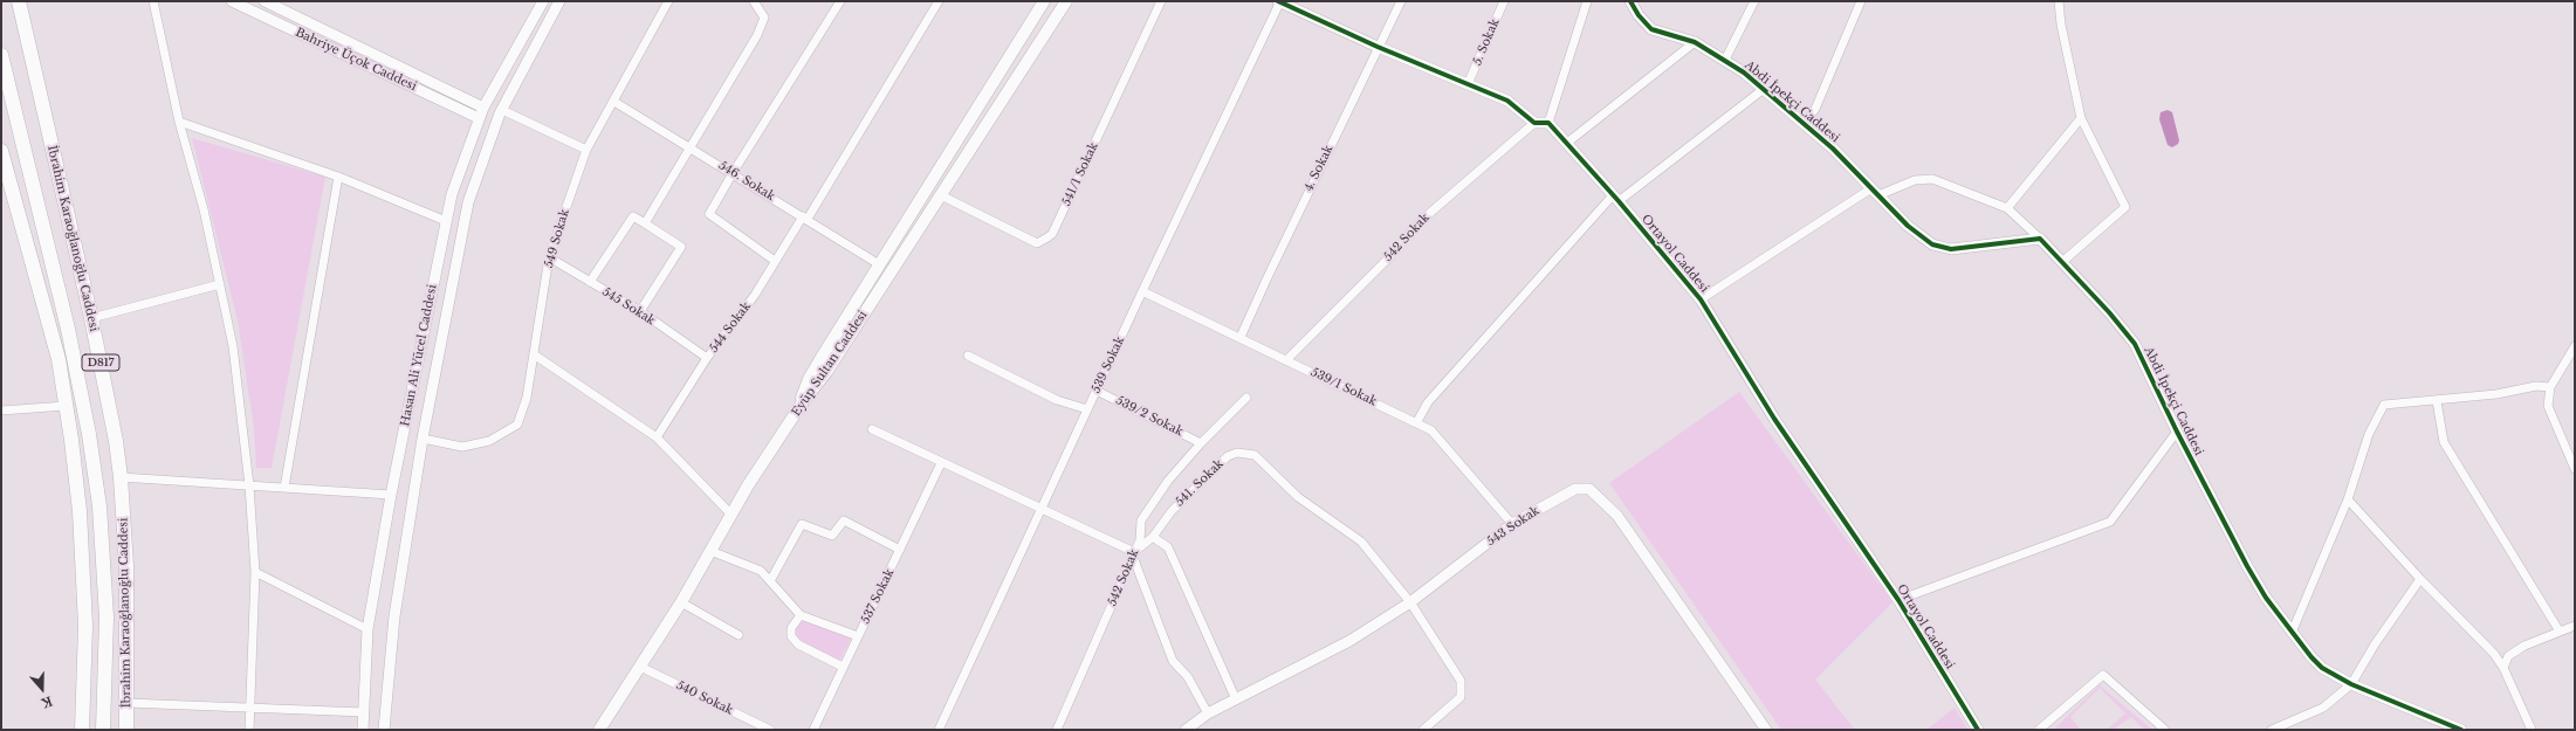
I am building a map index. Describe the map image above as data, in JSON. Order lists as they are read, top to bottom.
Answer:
{
  "streets": {
    "highway": ["İbrahim Karaoğlanoğlu Caddesi", "D817"],
    "main road": ["Eyüp Sultan Caddesi"],
    "street": [
      "5. Sokak",
      "Bahriye Üçok Caddesi",
      "Abdi İpekçi Caddesi",
      "4. Sokak",
      "541/1 Sokak",
      "546. Sokak",
      "542 Sokak",
      "549 Sokak",
      "Ortayol Caddesi",
      "545 Sokak",
      "544 Sokak",
      "Hasan Ali Yücel Caddesi",
      "539 Sokak",
      "539/1 Sokak",
      "539/2 Sokak",
      "541. Sokak",
      "543 Sokak",
      "537 Sokak",
      "540 Sokak"
    ]
  },
  "crossings": [
    ["Bahriye Üçok Caddesi", "Hasan Ali Yücel Caddesi"],
    ["4. Sokak", "539/1 Sokak"],
    ["541/1 Sokak", "Eyüp Sultan Caddesi"],
    ["546. Sokak", "549 Sokak"],
    ["546. Sokak", "544 Sokak"],
    ["542 Sokak", "539/1 Sokak"],
    ["542 Sokak", "539/2 Sokak"],
    ["542 Sokak", "541. Sokak"],
    ["549 Sokak", "545 Sokak"],
    ["545 Sokak", "544 Sokak"],
    ["Eyüp Sultan Caddesi", "540 Sokak"],
    ["539 Sokak", "539/1 Sokak"],
    ["539 Sokak", "539/2 Sokak"],
    ["539/1 Sokak", "543 Sokak"],
    ["541. Sokak", "543 Sokak"]
  ],
  "north": "bottom"
}
